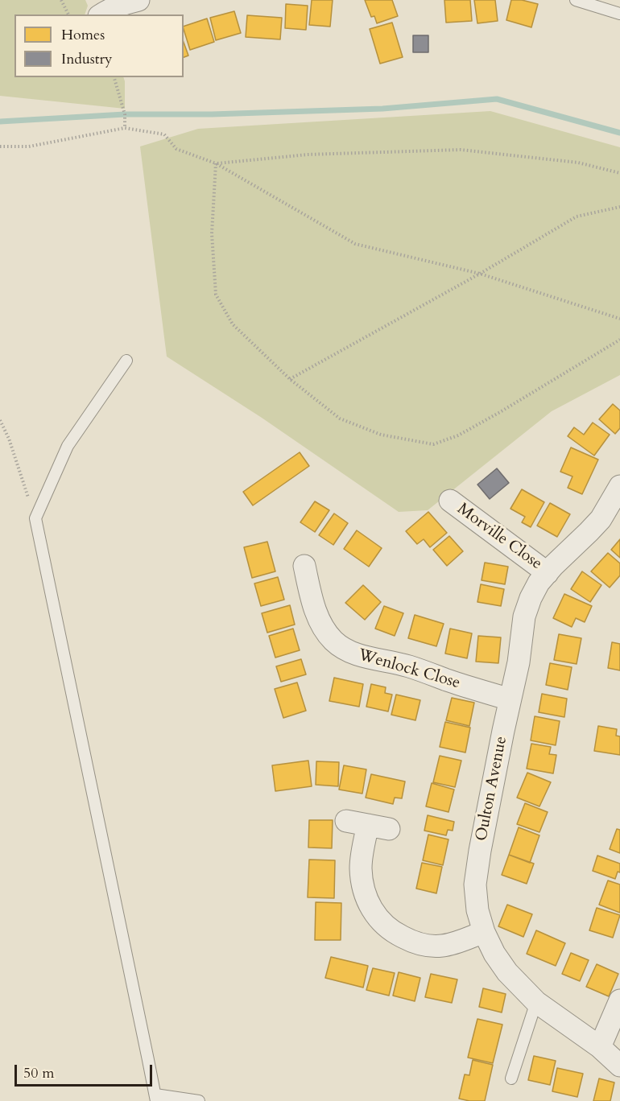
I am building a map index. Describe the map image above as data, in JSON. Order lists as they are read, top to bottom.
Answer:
{
  "streets": {
    "street": ["Morville Close", "Wenlock Close", "Oulton Avenue"]
  },
  "crossings": [
    ["Morville Close", "Oulton Avenue"],
    ["Wenlock Close", "Oulton Avenue"]
  ],
  "legend": ["Homes", "Industry"],
  "scale_bar": "50 m"
}
